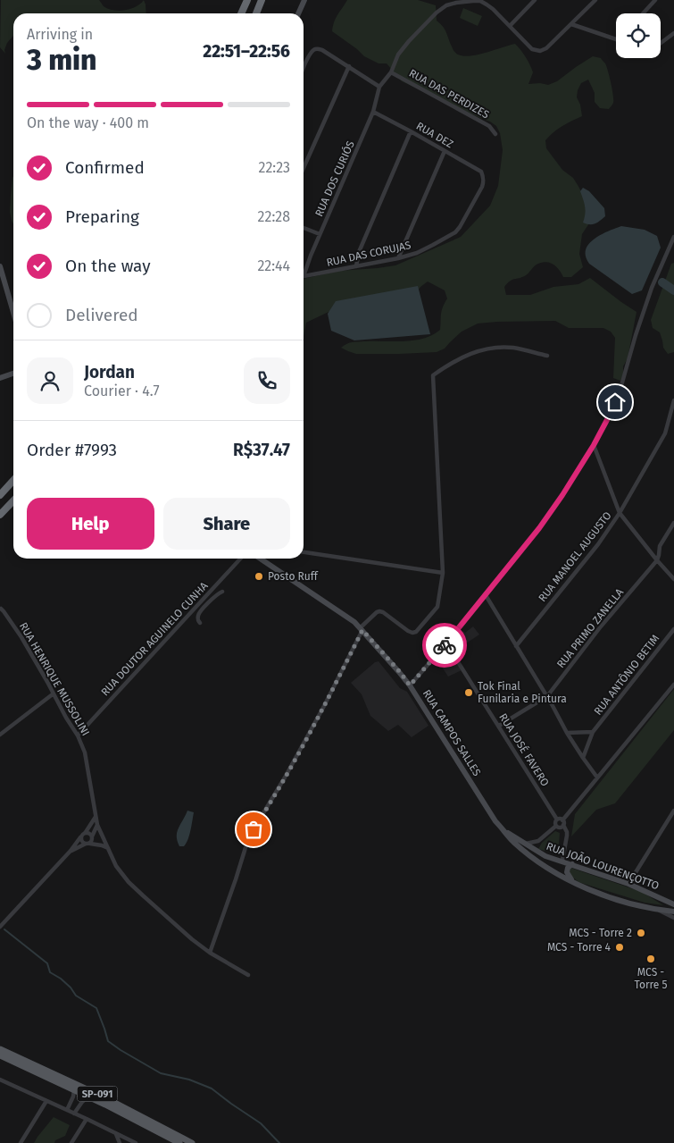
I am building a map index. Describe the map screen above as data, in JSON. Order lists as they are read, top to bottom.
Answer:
{
  "streets": {
    "main road": ["RUA CAMPOS SALLES", "RUA JOÃO LOURENÇOTTO", "SP-091"],
    "street": [
      "RUA DAS PERDIZES",
      "RUA DEZ",
      "RUA DOS CURIÓS",
      "RUA DAS CORUJAS",
      "RUA MANOEL AUGUSTO",
      "RUA PRIMO ZANELLA",
      "RUA DOUTOR AGUINELO CUNHA",
      "RUA ANTÔNIO BETIM",
      "RUA HENRIQUE MUSSOLINI",
      "RUA JOSÉ FAVERO"
    ]
  },
  "crossings": [
    ["RUA DEZ", "RUA DOS CURIÓS"],
    ["RUA DEZ", "RUA DAS CORUJAS"],
    ["RUA PRIMO ZANELLA", "RUA JOSÉ FAVERO"],
    ["RUA DOUTOR AGUINELO CUNHA", "RUA HENRIQUE MUSSOLINI"],
    ["RUA CAMPOS SALLES", "RUA JOÃO LOURENÇOTTO"]
  ],
  "places": [
    "Posto Ruff",
    "Tok Final Funilaria e Pintura",
    "MCS - Torre 2",
    "MCS - Torre 4",
    "MCS - Torre 5"
  ],
  "page": {
    "heading": ["3 min", "Arriving in", "22:51–22:56"],
    "panel": [
      "Jordan",
      "Courier · 4.7",
      "Order #7993",
      "R$37.47"
    ],
    "bar": "On the way · 400 m",
    "list": [
      ["Confirmed", "22:23"],
      ["Preparing", "22:28"],
      ["On the way", "22:44"],
      "Delivered"
    ],
    "buttons": ["Help", "Share"]
  }
}
